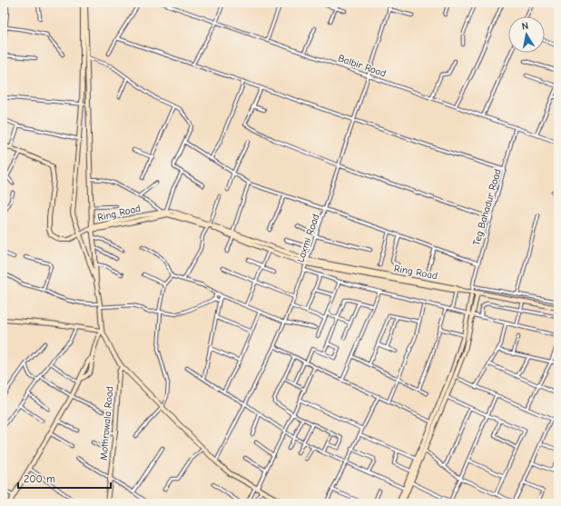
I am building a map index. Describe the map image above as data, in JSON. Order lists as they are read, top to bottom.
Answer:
{
  "streets": {
    "main road": ["Ring Road", "Mothrowala Road"],
    "street": ["Balbir Road", "Teg Bahadur Road", "Laxmi Road"]
  },
  "crossings": [
    ["Balbir Road", "Teg Bahadur Road"],
    ["Balbir Road", "Laxmi Road"],
    ["Teg Bahadur Road", "Ring Road"],
    ["Ring Road", "Laxmi Road"]
  ],
  "scale_bar": "200 m",
  "north": "top"
}
